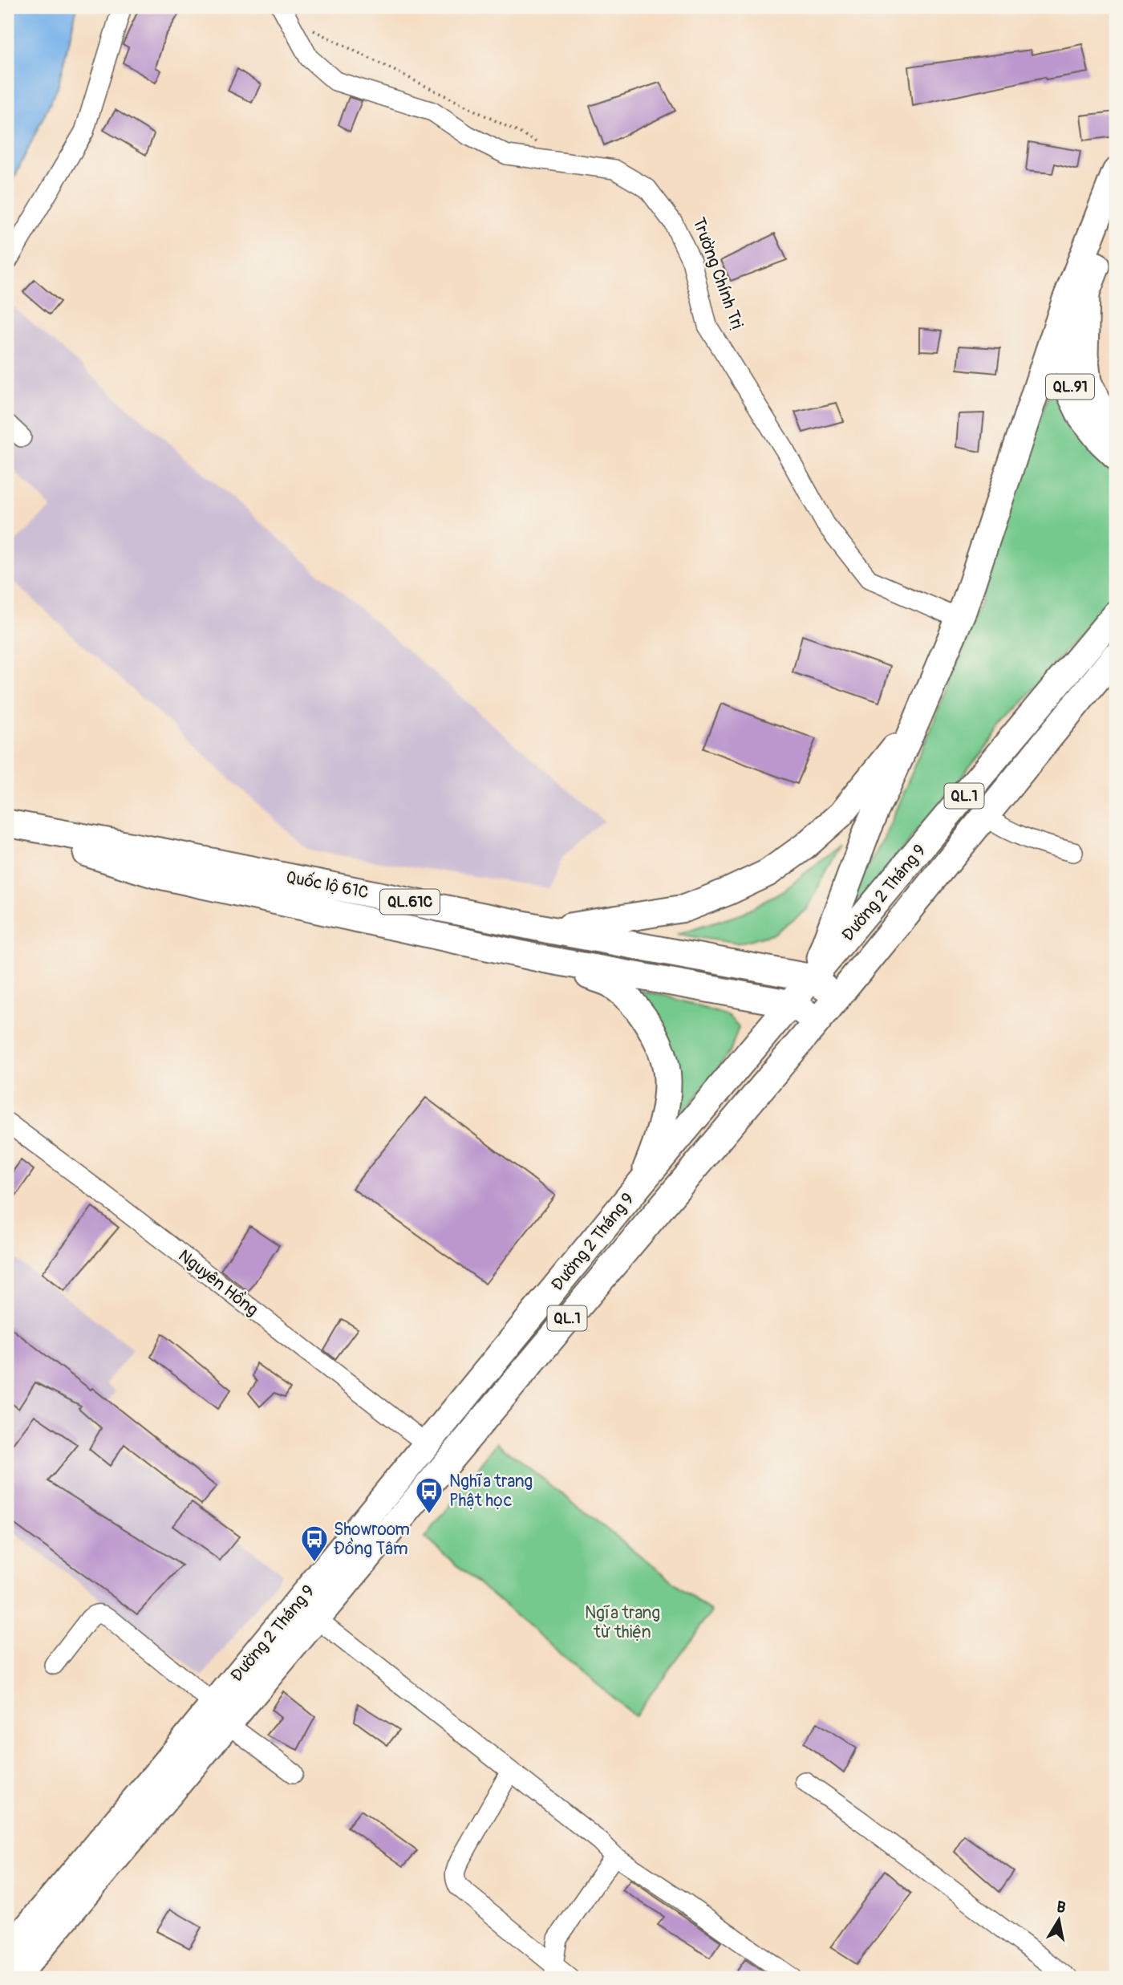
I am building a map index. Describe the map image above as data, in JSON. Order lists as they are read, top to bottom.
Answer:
{
  "streets": {
    "highway": [
      "QL.91",
      "QL.1",
      "Quốc lộ 61C",
      "Đường 2 Tháng 9",
      "QL.61C"
    ],
    "street": ["Nguyên Hồng"]
  },
  "crossings": [
    ["Quốc lộ 61C", "Đường 2 Tháng 9"],
    ["Đường 2 Tháng 9", "Nguyên Hồng"]
  ],
  "parks": ["Ngĩa trang từ thiện"],
  "places": {
    "bus stop": ["Nghĩa trang Phật học", "Showroom Đồng Tâm"]
  },
  "north": "top"
}
